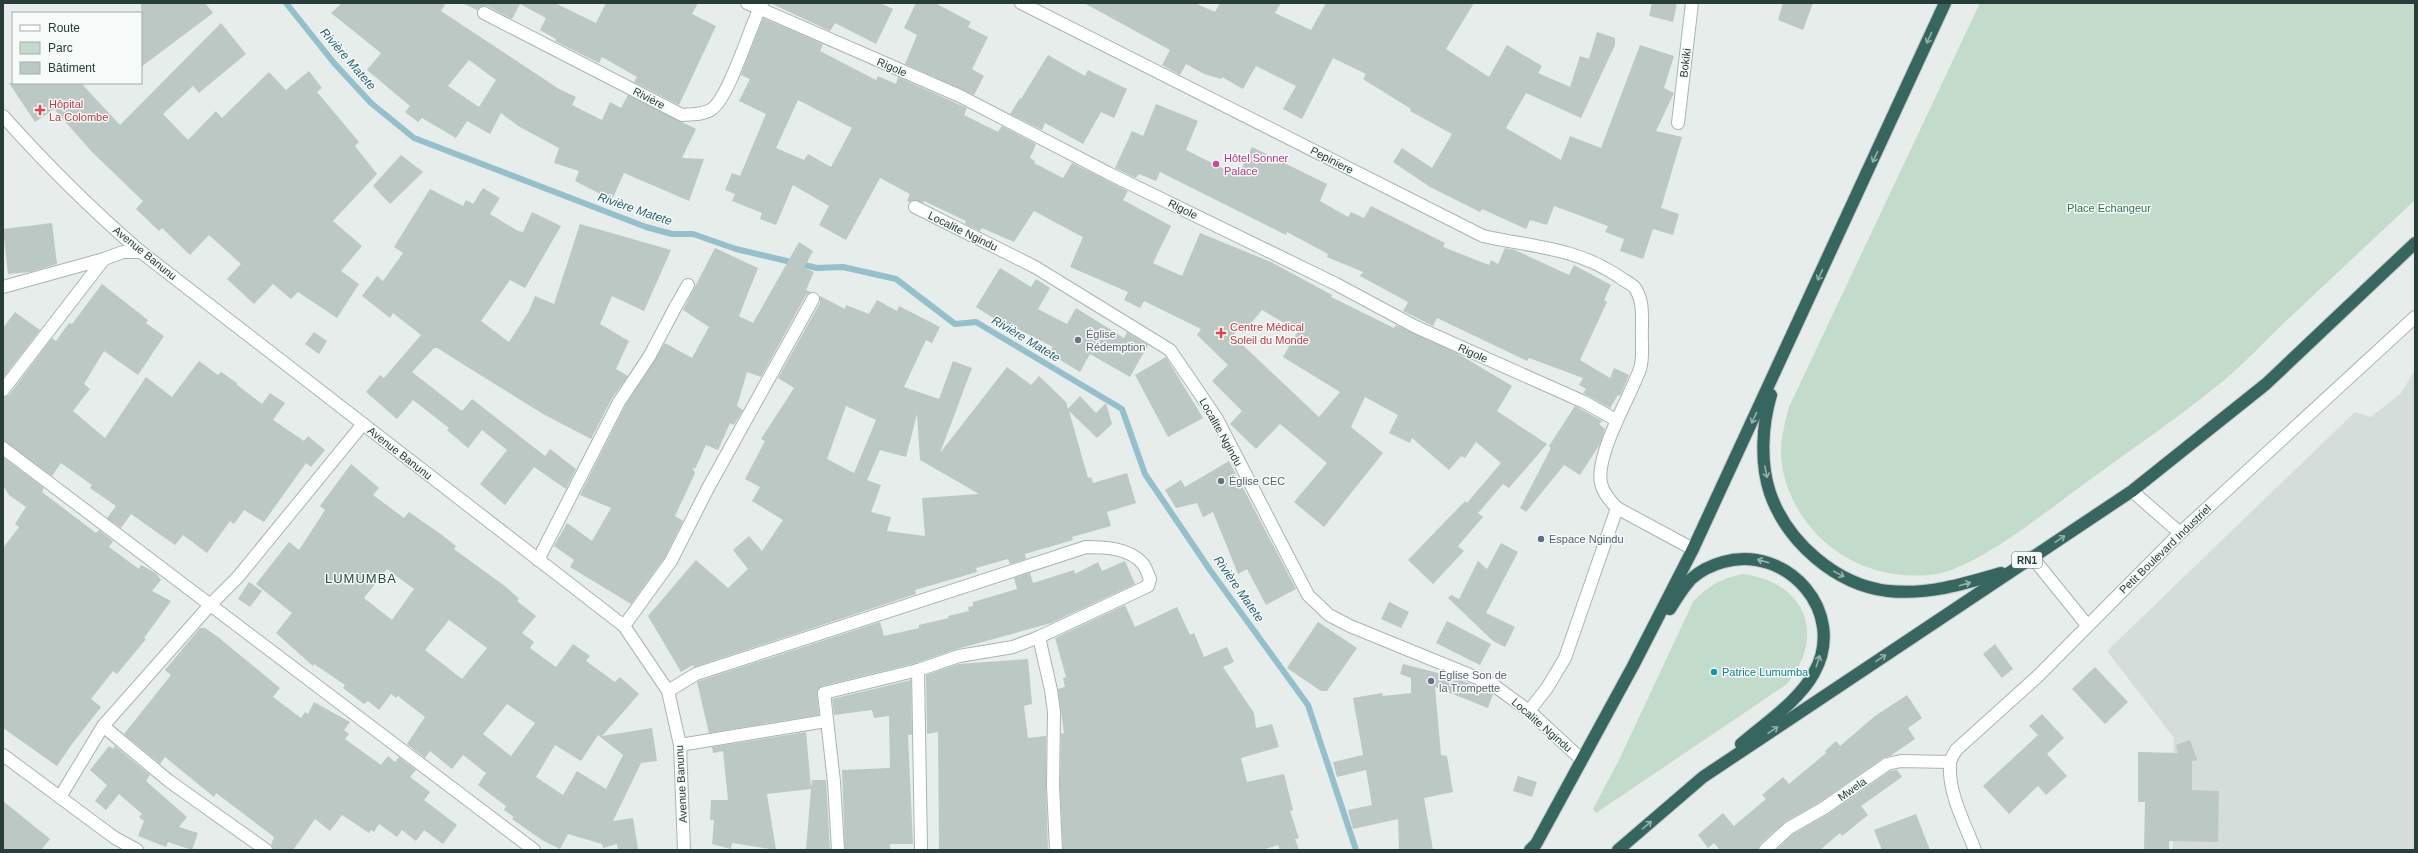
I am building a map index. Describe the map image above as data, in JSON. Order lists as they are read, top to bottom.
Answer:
{
  "streets": {
    "highway": ["RN1"],
    "street": [
      "Bokiki",
      "Rigole",
      "Rivière",
      "Pepiniere",
      "Localite Ngindu",
      "Avenue Banunu",
      "Petit Boulevard Industriel",
      "Mwela"
    ]
  },
  "crossings": [
    ["Rigole", "Rivière"],
    ["Rigole", "Pepiniere"],
    ["Petit Boulevard Industriel", "Mwela"]
  ],
  "districts": ["LUMUMBA"],
  "water": ["Rivière Matete"],
  "parks": ["Place Echangeur"],
  "places": {
    "health": ["Hôpital La Colombe", "Centre Médical Soleil du Monde"],
    "other": [
      "Hôtel Sonner Palace",
      "Église Rédemption",
      "Église CEC",
      "Espace Ngindu",
      "Patrice Lumumba",
      "Église Son de la Trompette"
    ]
  },
  "legend": ["Route", "Parc", "Bâtiment"]
}
